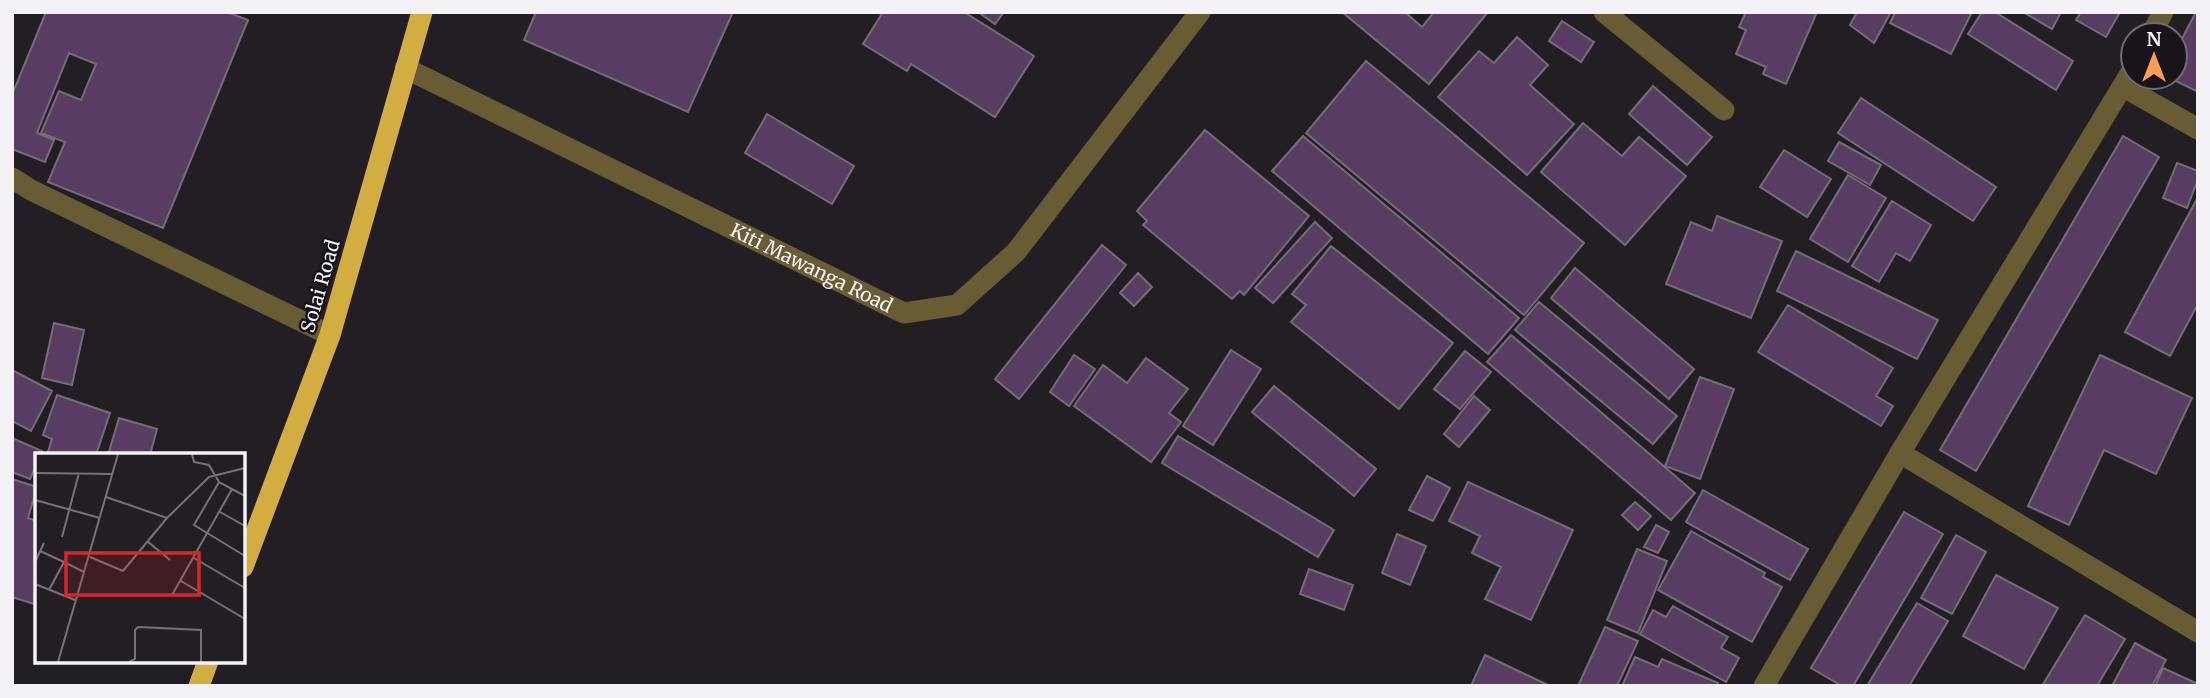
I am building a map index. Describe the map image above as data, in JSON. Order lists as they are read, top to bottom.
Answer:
{
  "streets": {
    "highway": ["Solai Road"],
    "street": ["Kiti Mawanga Road"]
  },
  "crossings": [
    ["Kiti Mawanga Road", "Solai Road"]
  ],
  "north": "top"
}
